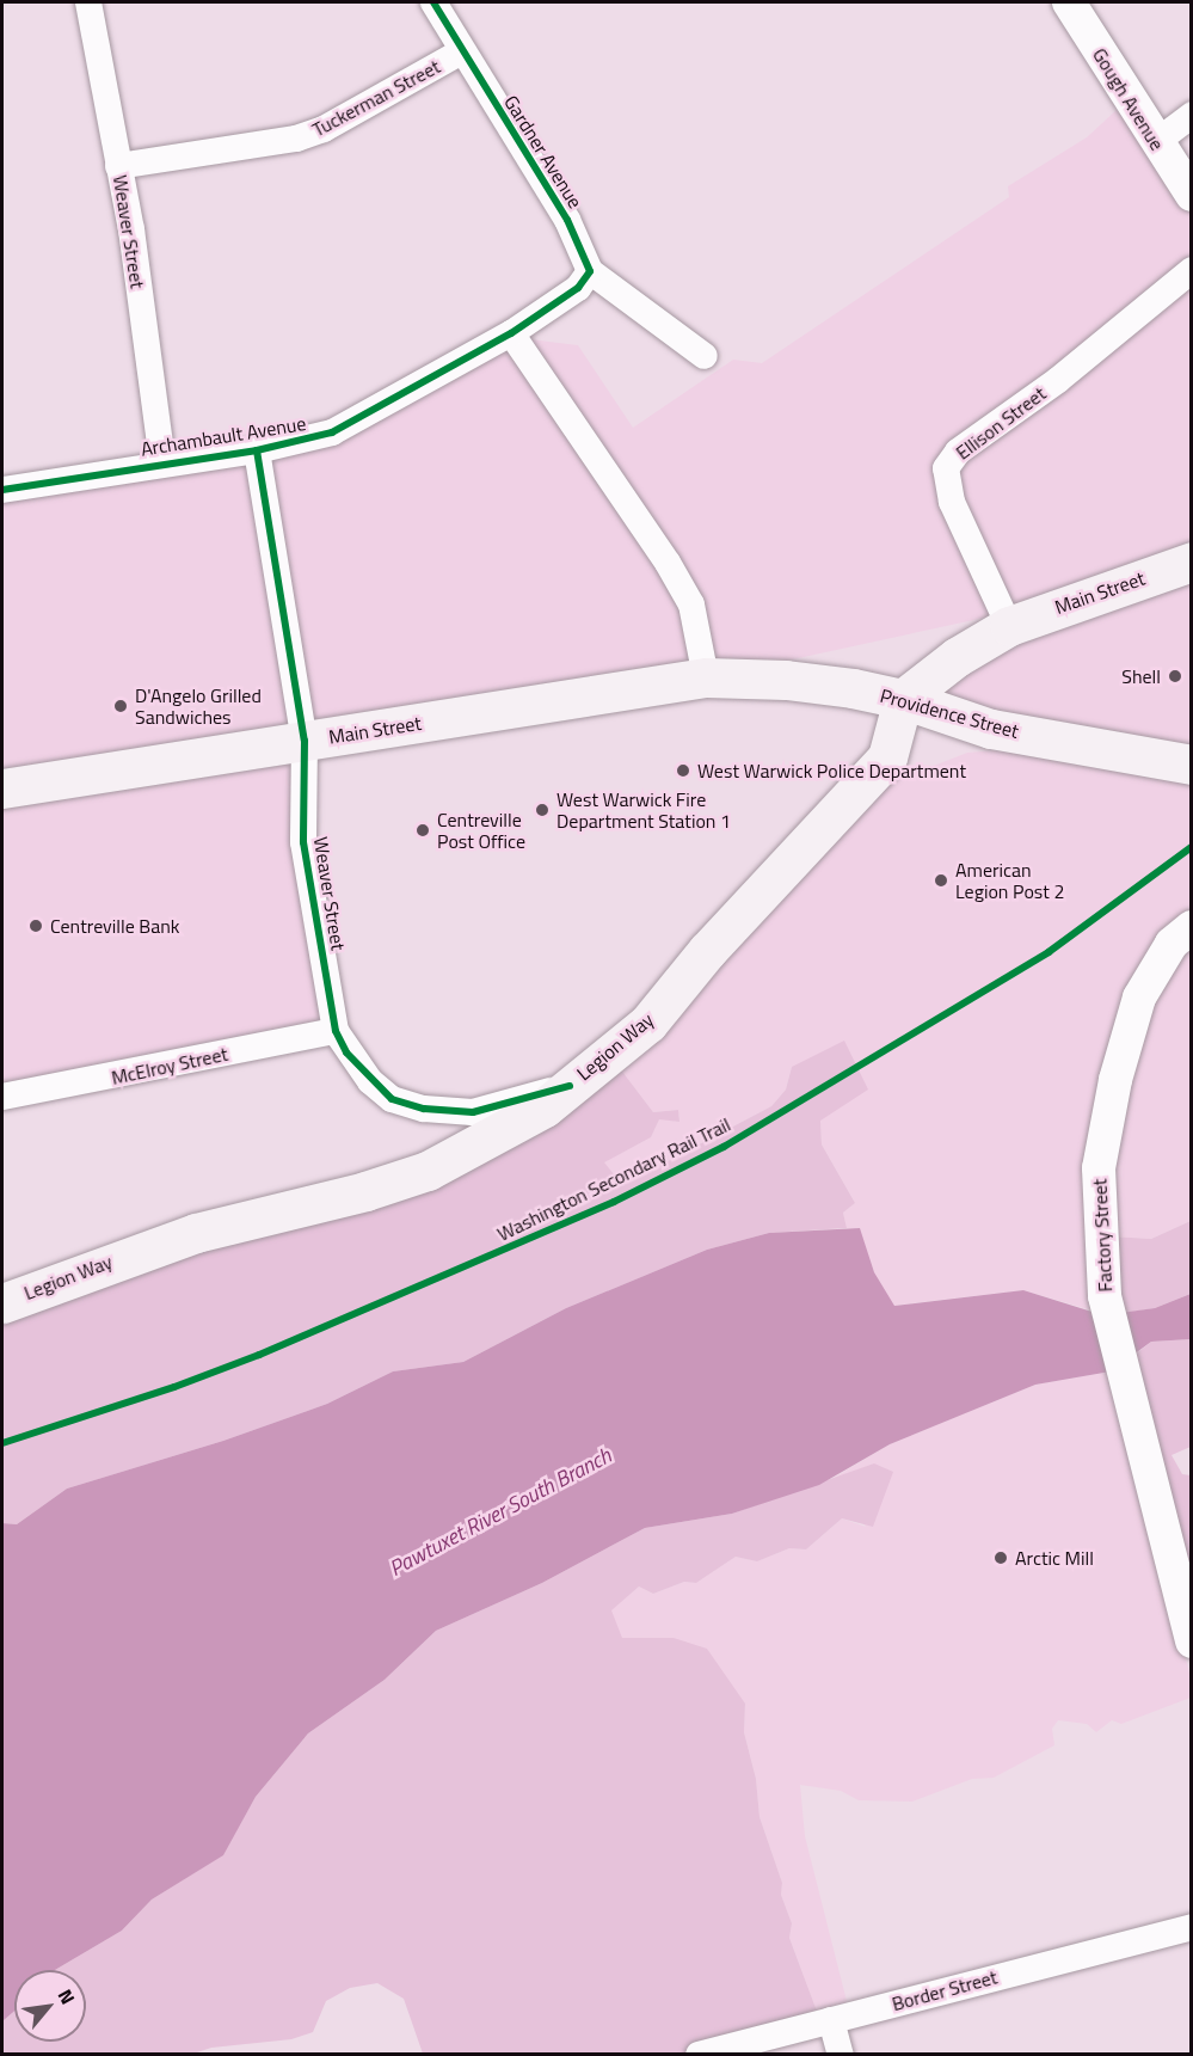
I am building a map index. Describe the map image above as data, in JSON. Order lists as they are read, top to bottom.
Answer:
{
  "streets": {
    "main road": ["Main Street", "Providence Street", "Legion Way"],
    "street": [
      "Tuckerman Street",
      "Gough Avenue",
      "Gardner Avenue",
      "Weaver Street",
      "Ellison Street",
      "Archambault Avenue",
      "McElroy Street",
      "Factory Street",
      "Border Street"
    ],
    "cycle path": ["Washington Secondary Rail Trail"]
  },
  "crossings": [
    ["Tuckerman Street", "Gardner Avenue"],
    ["Tuckerman Street", "Weaver Street"],
    ["Weaver Street", "Archambault Avenue"],
    ["Weaver Street", "Main Street"],
    ["Weaver Street", "Legion Way"],
    ["Weaver Street", "McElroy Street"],
    ["Ellison Street", "Main Street"],
    ["Main Street", "Providence Street"],
    ["Providence Street", "Legion Way"]
  ],
  "water": ["Pawtuxet River South Branch"],
  "places": [
    "Shell",
    "D'Angelo Grilled Sandwiches",
    "West Warwick Police Department",
    "West Warwick Fire Department Station 1",
    "Centreville Post Office",
    "American Legion Post 2",
    "Centreville Bank",
    "Arctic Mill"
  ],
  "north": "top right"
}
